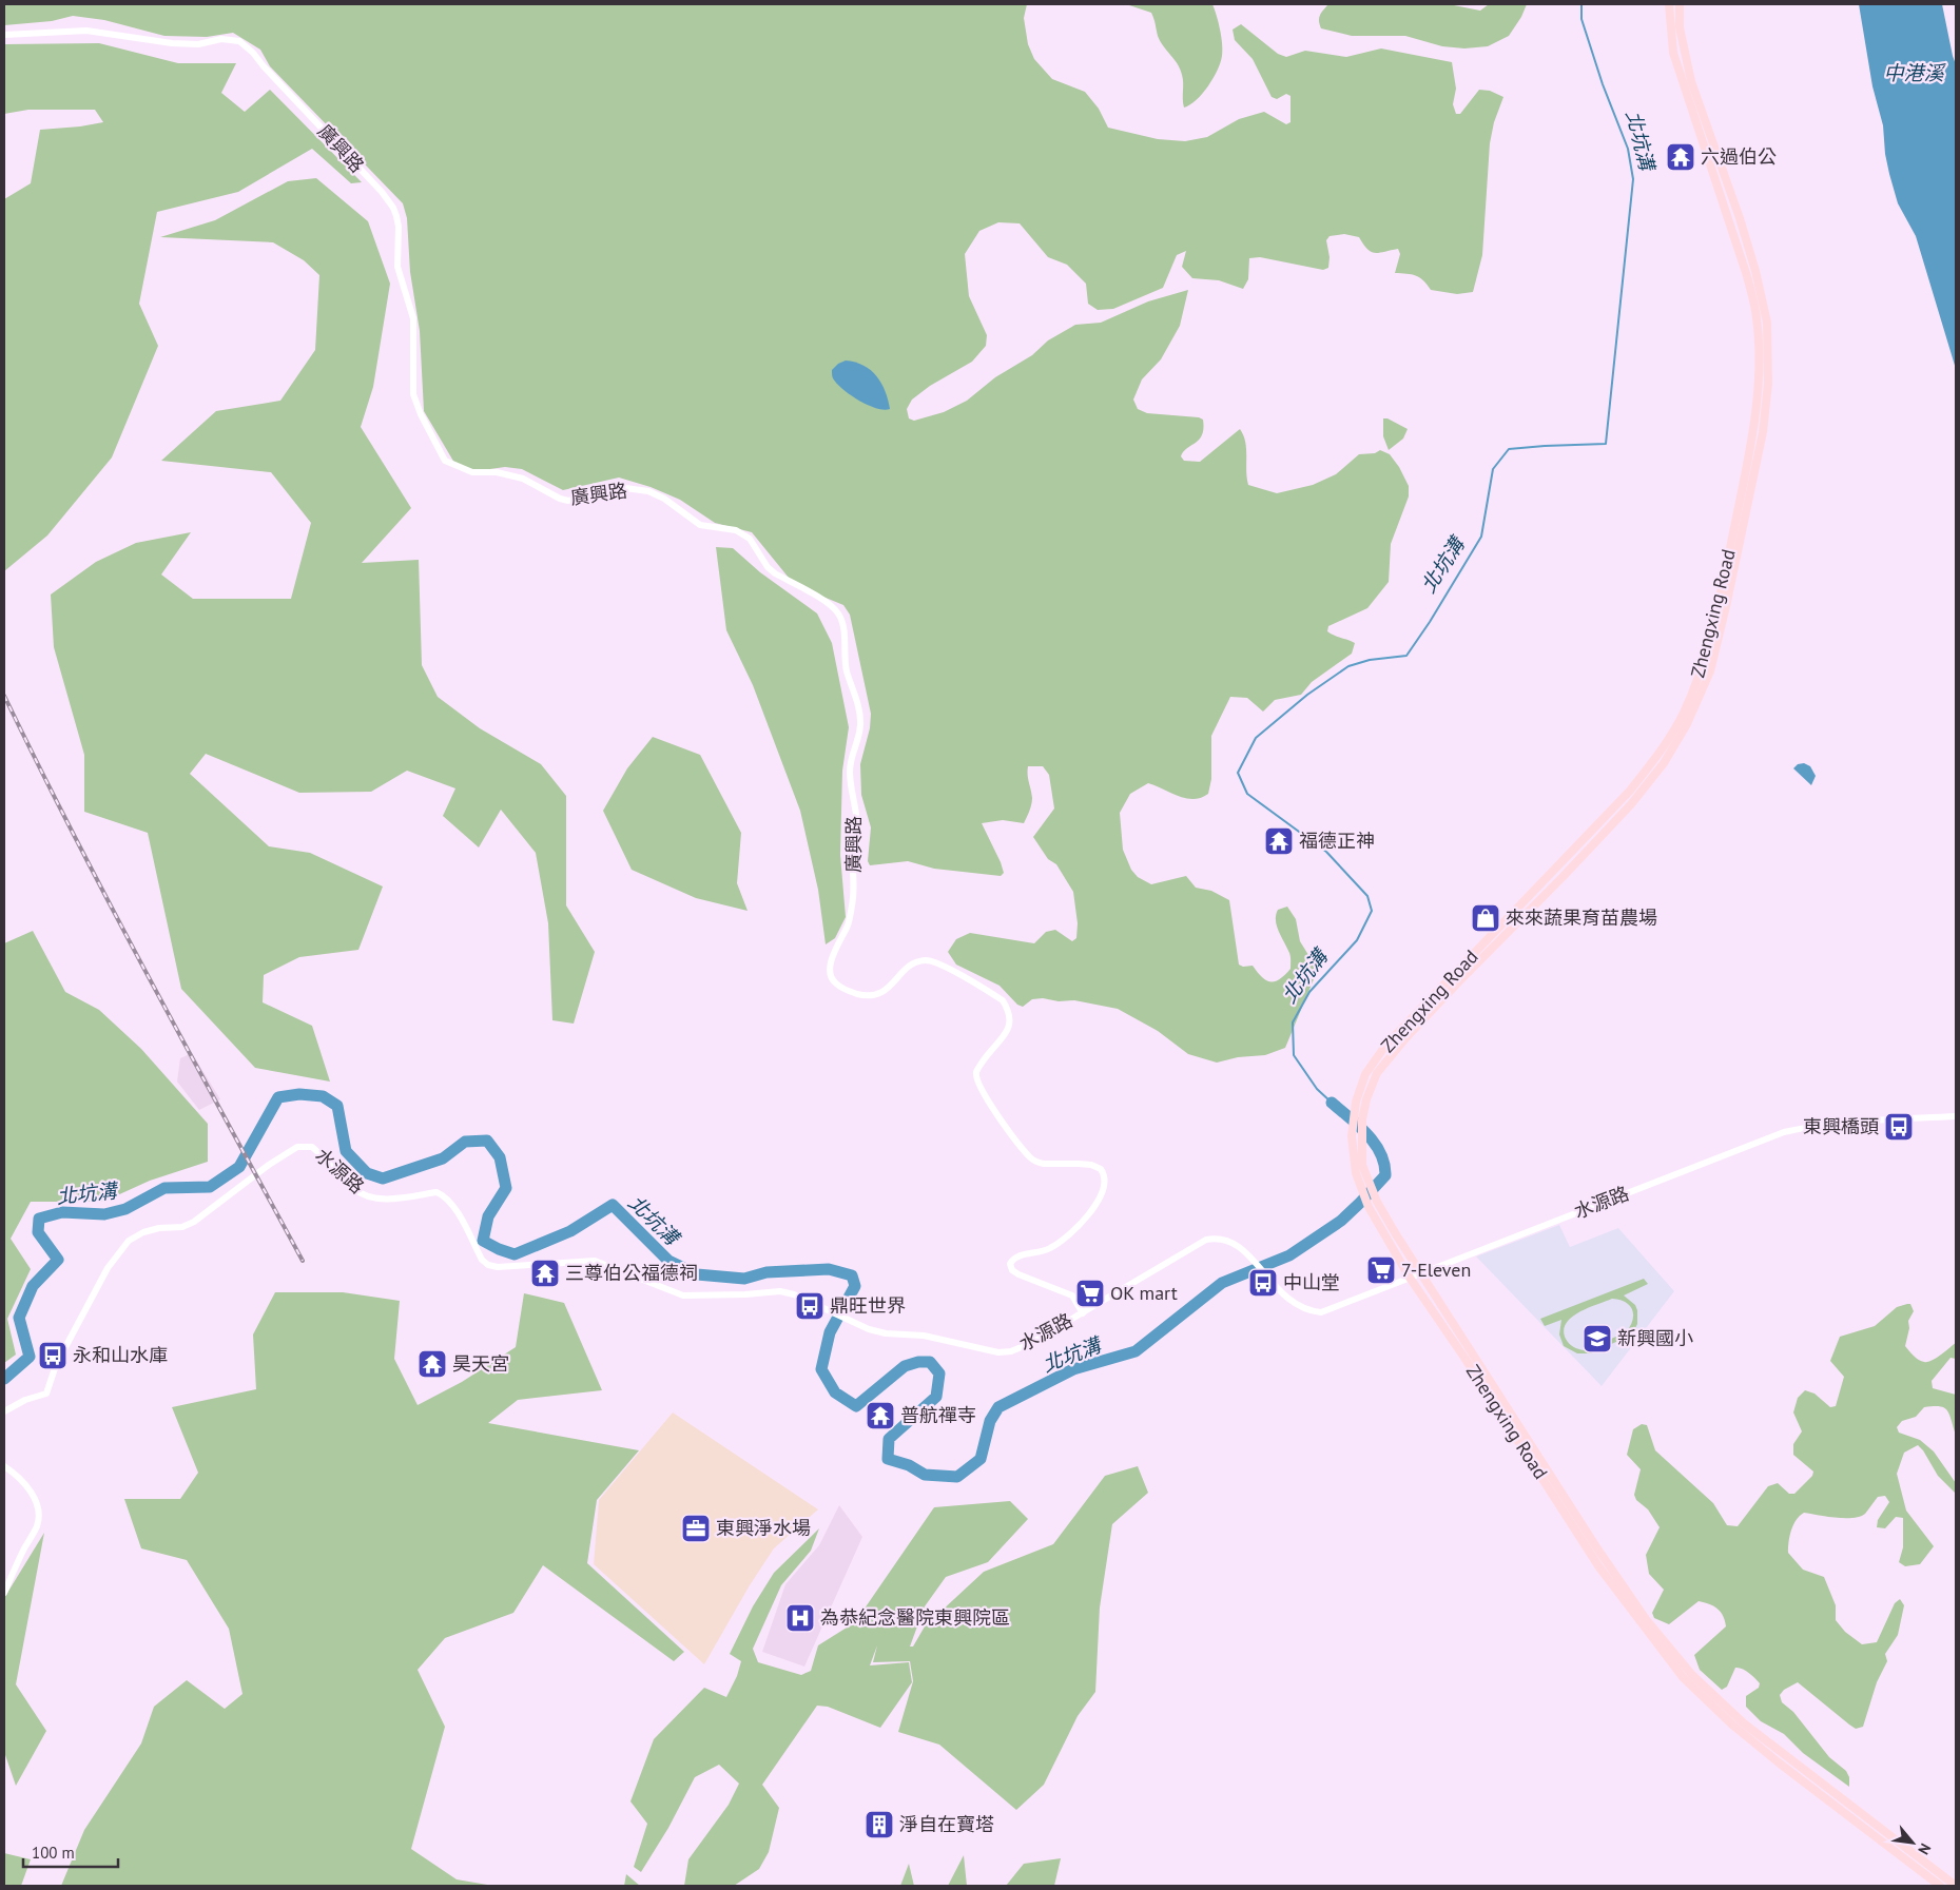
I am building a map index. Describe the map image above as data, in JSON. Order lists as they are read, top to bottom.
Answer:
{
  "streets": {
    "main road": ["Zhengxing Road"],
    "street": ["廣興路", "水源路"]
  },
  "crossings": [
    ["廣興路", "水源路"],
    ["Zhengxing Road", "水源路"]
  ],
  "water": ["中港溪", "北坑溝"],
  "places": {
    "temple": [
      "六過伯公",
      "福德正神",
      "三尊伯公福德祠",
      "昊天宮",
      "普航禪寺"
    ],
    "shop": ["來來蔬果育苗農場"],
    "bus stop": [
      "東興橋頭",
      "中山堂",
      "鼎旺世界",
      "永和山水庫"
    ],
    "supermarket": ["7-Eleven", "OK mart"],
    "school or university": ["新興國小"],
    "office": ["東興淨水場"],
    "hospital": ["為恭紀念醫院東興院區"],
    "building": ["淨自在寶塔"]
  },
  "scale_bar": "100 m",
  "north": "bottom right"
}
